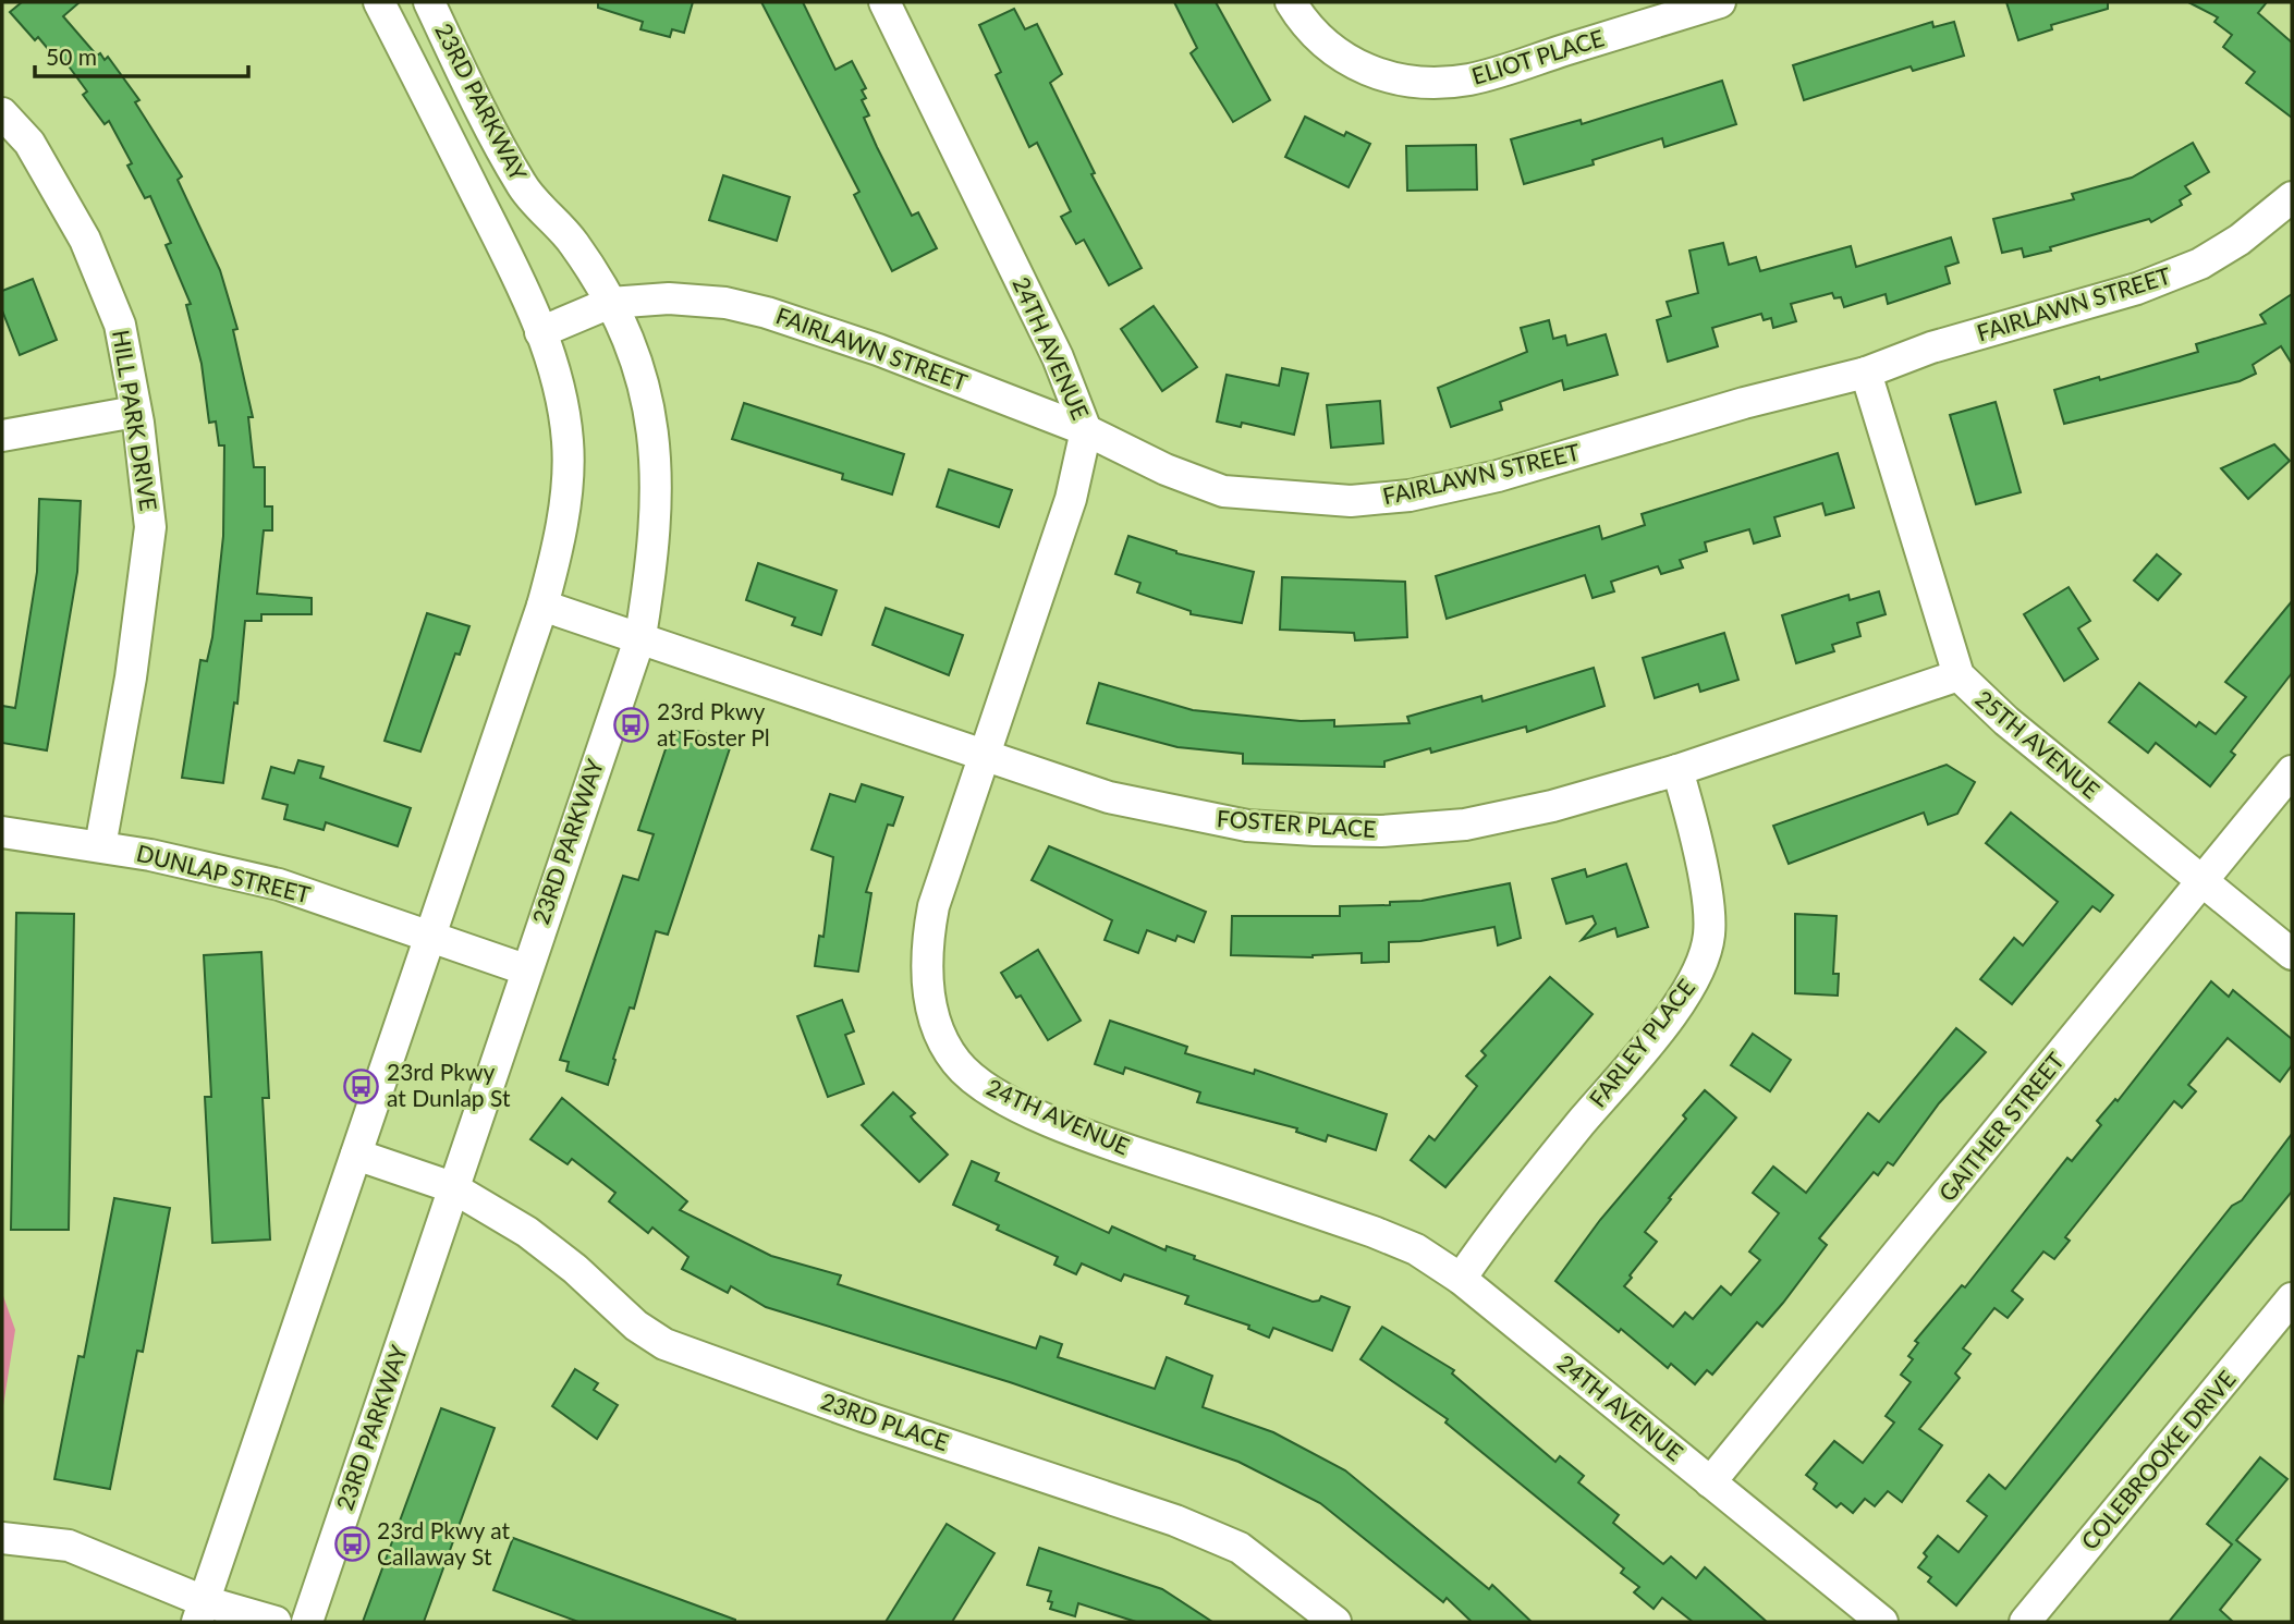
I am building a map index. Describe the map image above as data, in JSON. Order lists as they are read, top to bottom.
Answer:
{
  "streets": {
    "street": [
      "ELIOT PLACE",
      "23RD PARKWAY",
      "FAIRLAWN STREET",
      "24TH AVENUE",
      "HILL PARK DRIVE",
      "25TH AVENUE",
      "FOSTER PLACE",
      "DUNLAP STREET",
      "FARLEY PLACE",
      "GAITHER STREET",
      "23RD PLACE",
      "COLEBROOKE DRIVE"
    ]
  },
  "crossings": [
    ["23RD PARKWAY", "FAIRLAWN STREET"],
    ["23RD PARKWAY", "FOSTER PLACE"],
    ["23RD PARKWAY", "DUNLAP STREET"],
    ["23RD PARKWAY", "23RD PLACE"],
    ["FAIRLAWN STREET", "24TH AVENUE"],
    ["FAIRLAWN STREET", "25TH AVENUE"],
    ["24TH AVENUE", "FOSTER PLACE"],
    ["24TH AVENUE", "FARLEY PLACE"],
    ["24TH AVENUE", "GAITHER STREET"],
    ["HILL PARK DRIVE", "DUNLAP STREET"],
    ["25TH AVENUE", "FOSTER PLACE"],
    ["25TH AVENUE", "GAITHER STREET"],
    ["FOSTER PLACE", "FARLEY PLACE"]
  ],
  "places": {
    "bus stop": ["23rd Pkwy at Foster Pl", "23rd Pkwy at Dunlap St", "23rd Pkwy at Callaway St"]
  },
  "scale_bar": "50 m"
}
